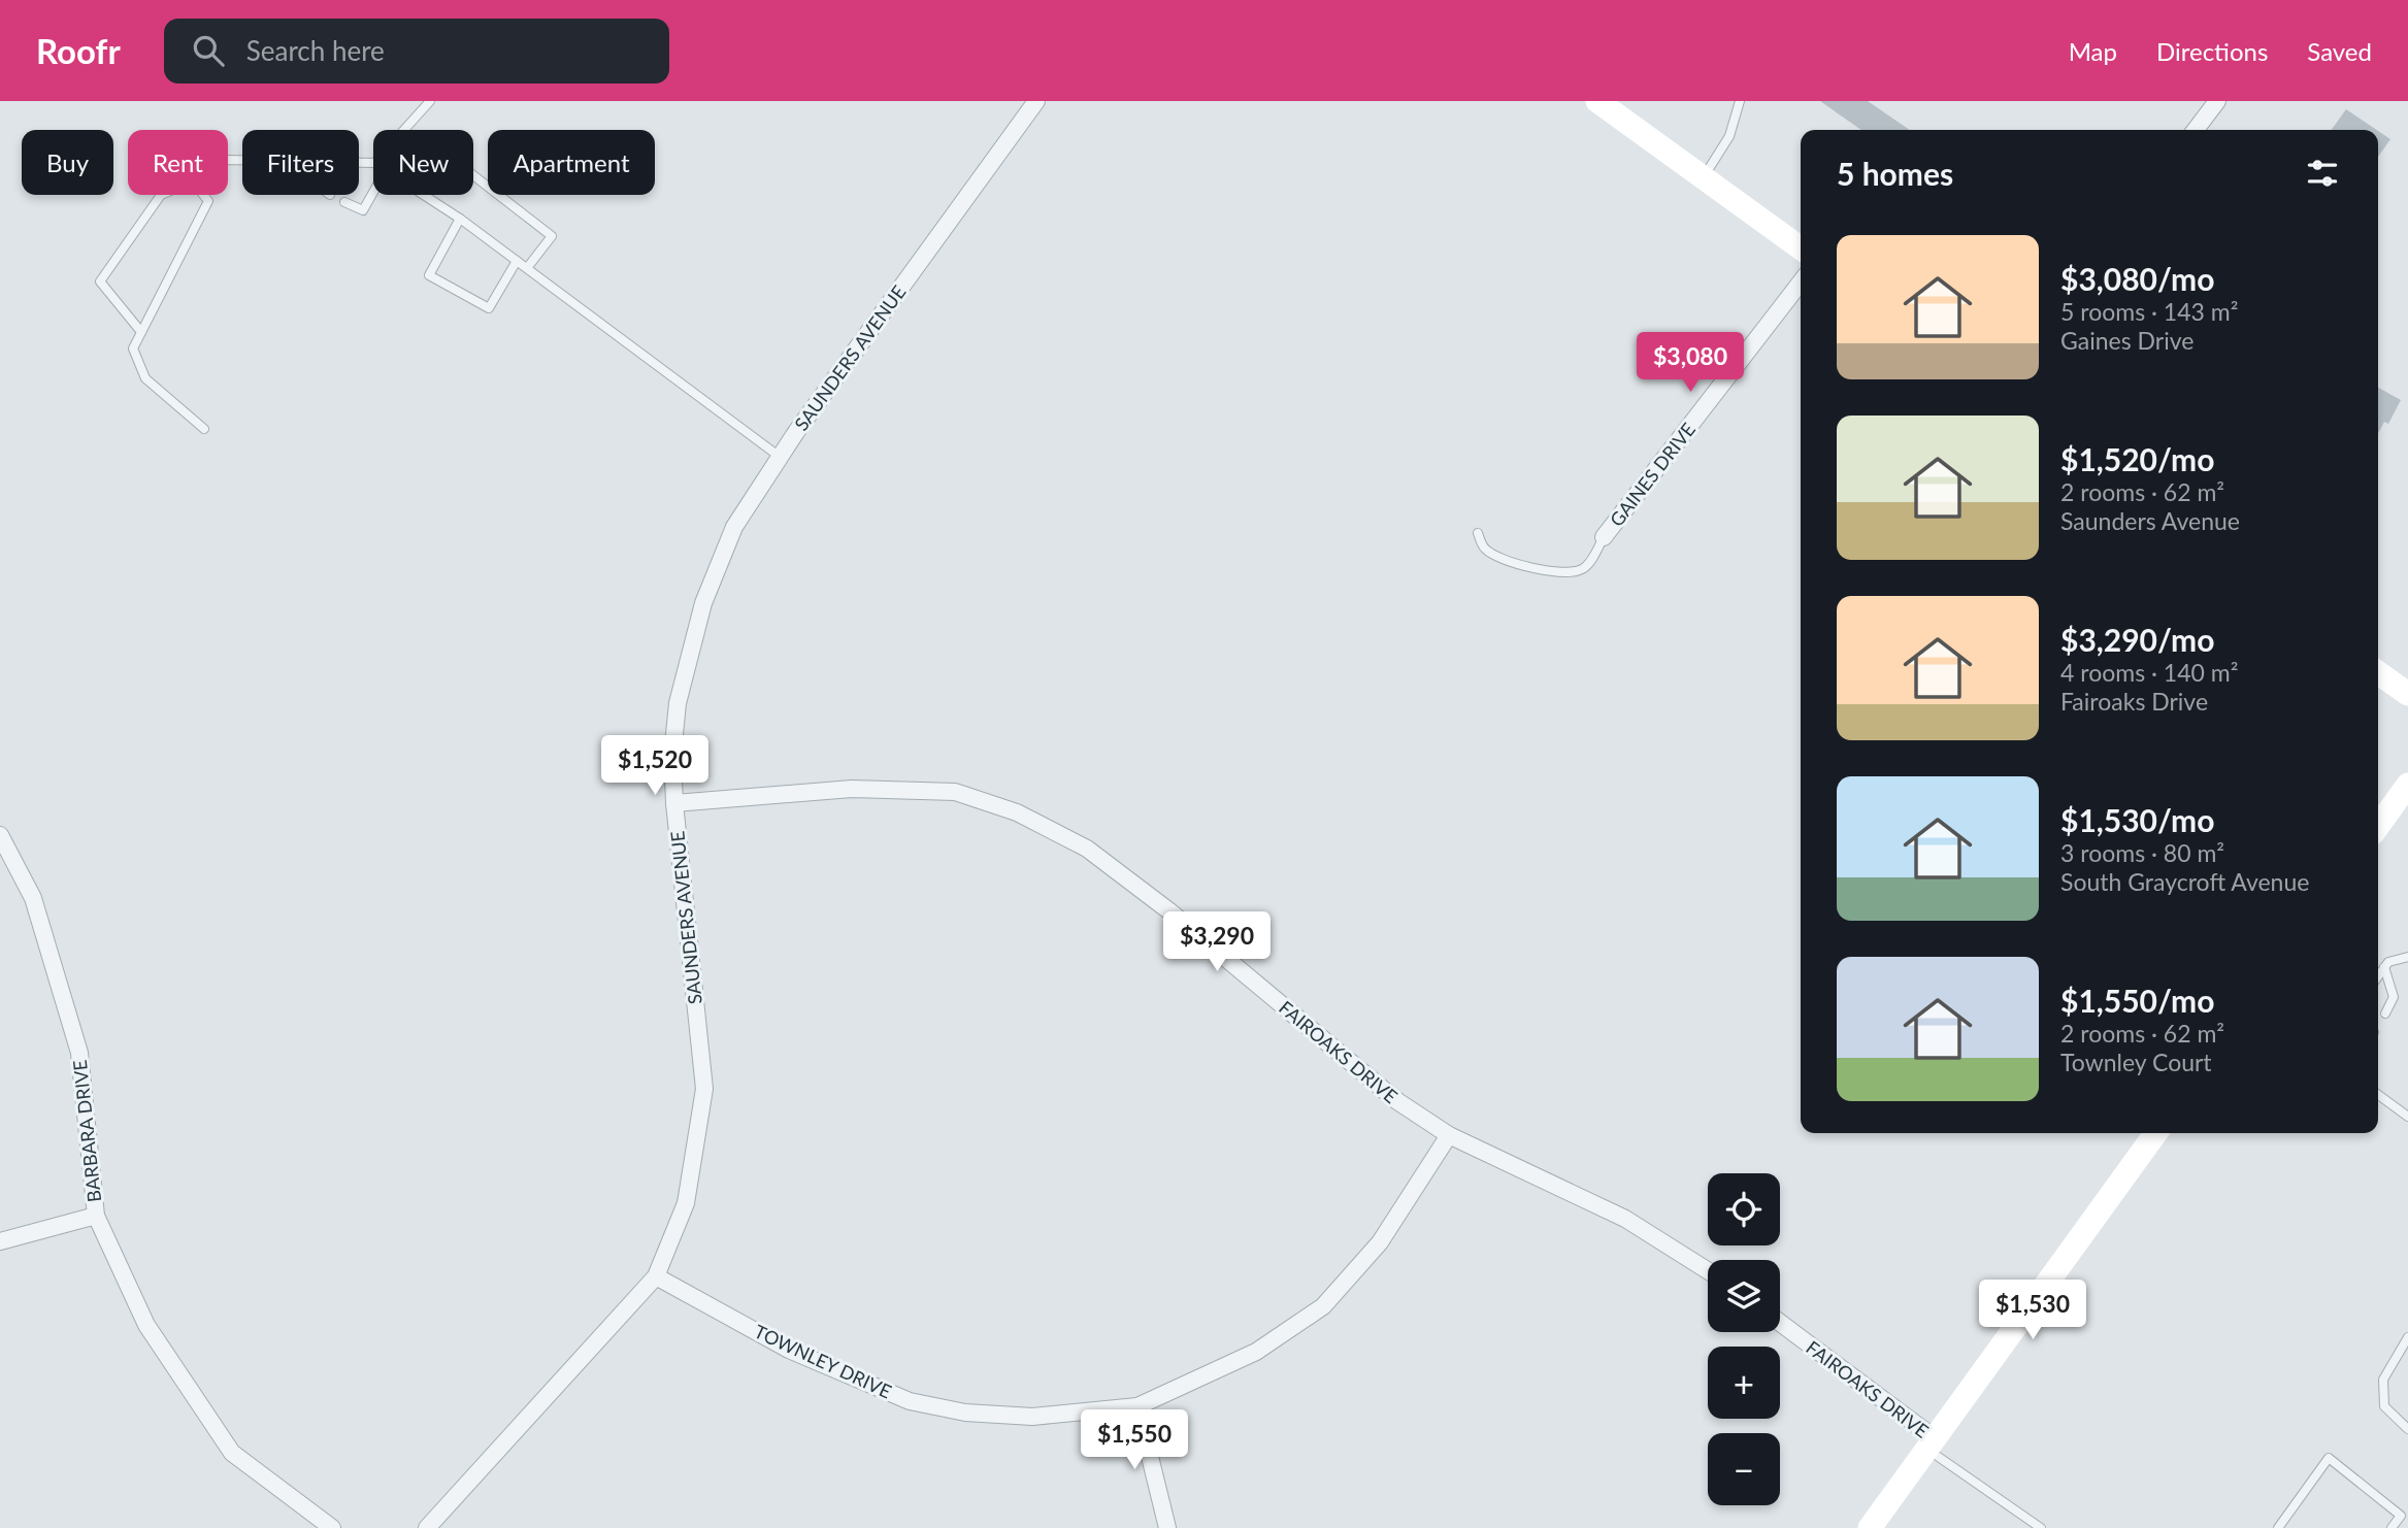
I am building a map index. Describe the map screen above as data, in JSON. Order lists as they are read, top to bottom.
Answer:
{
  "streets": {
    "street": [
      "SAUNDERS AVENUE",
      "GAINES DRIVE",
      "FAIROAKS DRIVE",
      "BARBARA DRIVE",
      "TOWNLEY DRIVE"
    ]
  },
  "crossings": [
    ["SAUNDERS AVENUE", "FAIROAKS DRIVE"],
    ["SAUNDERS AVENUE", "TOWNLEY DRIVE"],
    ["FAIROAKS DRIVE", "TOWNLEY DRIVE"]
  ],
  "page": {
    "header": "Roofr",
    "search": "Search here",
    "nav": ["Map", "Directions", "Saved"],
    "chip": [
      "Buy",
      "Rent",
      "Filters",
      "New",
      "Apartment"
    ],
    "heading": "5 homes",
    "list": [
      {
        "name": "$3,080/mo",
        "note": "5 rooms · 143 m² · Gaines Drive"
      },
      {
        "name": "$1,520/mo",
        "note": "2 rooms · 62 m² · Saunders Avenue"
      },
      {
        "name": "$3,290/mo",
        "note": "4 rooms · 140 m² · Fairoaks Drive"
      },
      {
        "name": "$1,530/mo",
        "note": "3 rooms · 80 m² · South Graycroft Avenue"
      },
      {
        "name": "$1,550/mo",
        "note": "2 rooms · 62 m² · Townley Court"
      }
    ],
    "price": [
      "$3,080",
      "$1,520",
      "$3,290",
      "$1,530",
      "$1,550"
    ],
    "map_buttons": ["+", "−"]
  }
}
